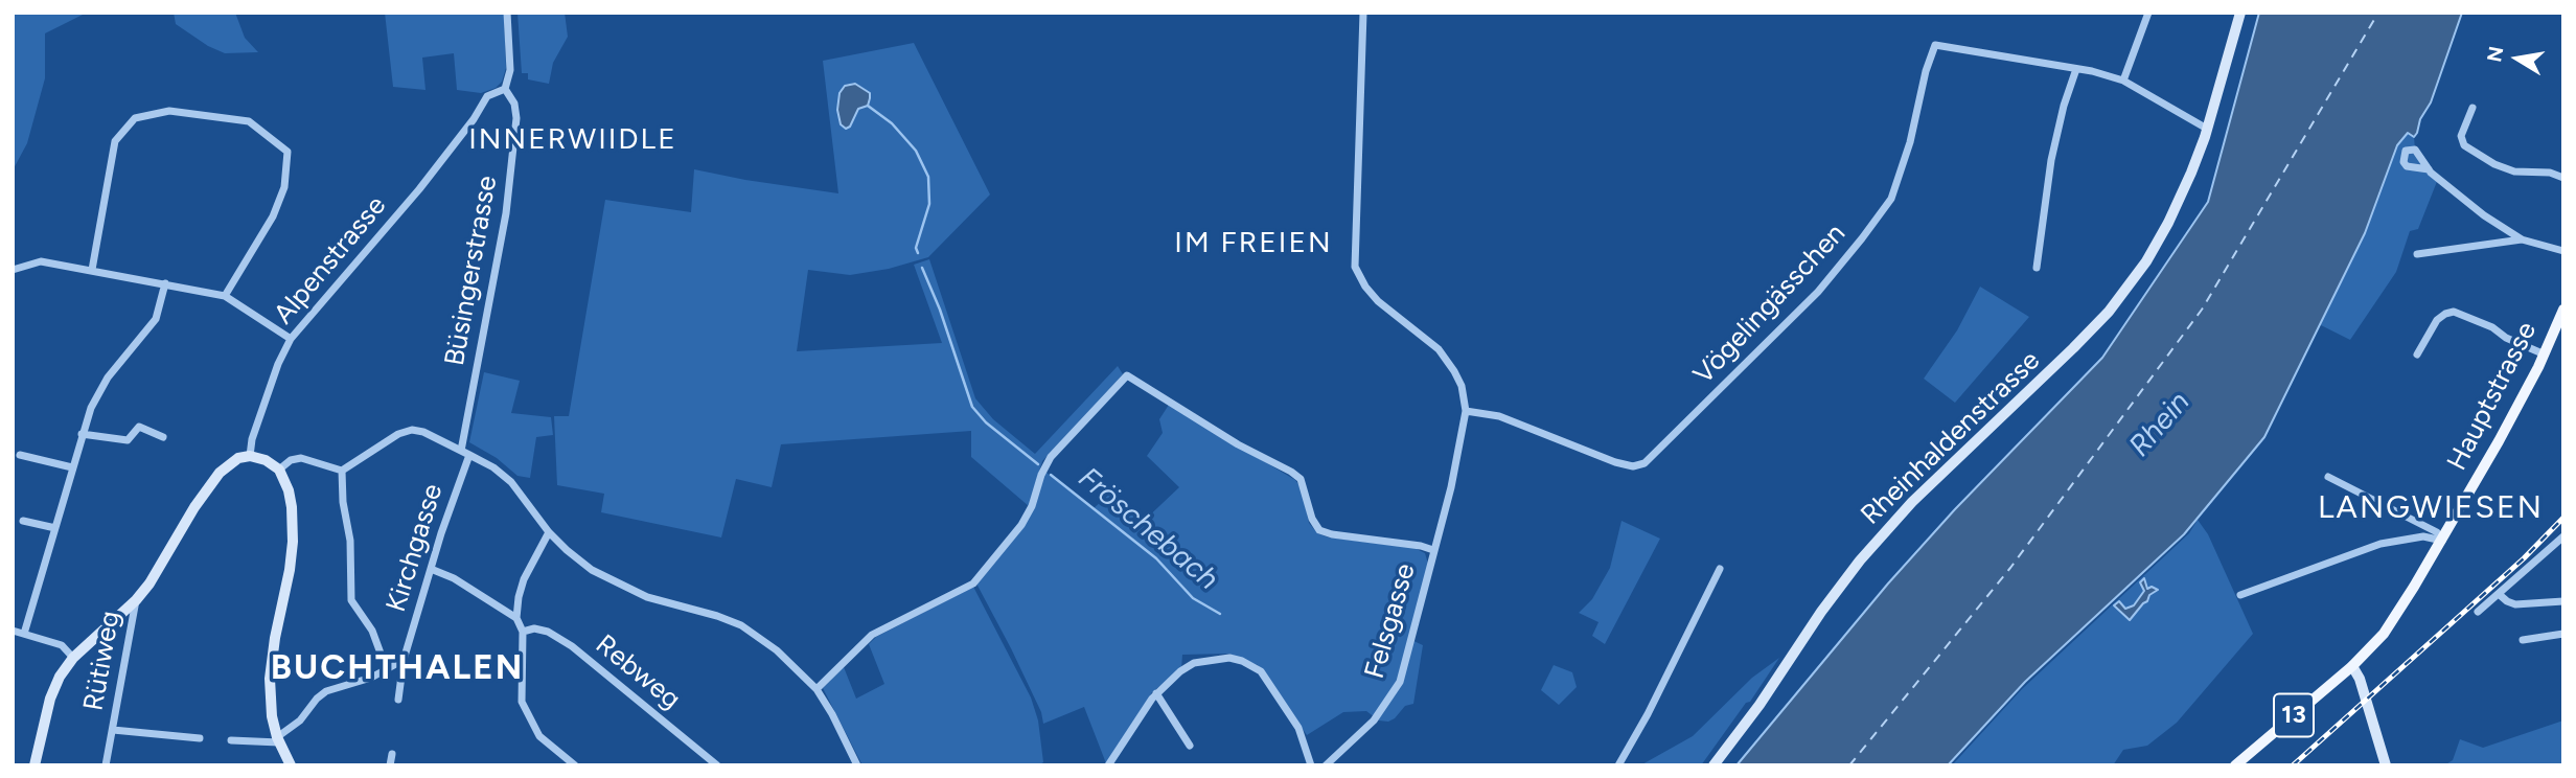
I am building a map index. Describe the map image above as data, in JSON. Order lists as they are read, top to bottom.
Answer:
{
  "streets": {
    "main road": ["Hauptstrasse", "Rheinhaldenstrasse", "13"],
    "street": [
      "Alpenstrasse",
      "Büsingerstrasse",
      "Vögelingässchen",
      "Kirchgasse",
      "Felsgasse",
      "Rütiweg",
      "Rebweg"
    ]
  },
  "crossings": [
    ["Alpenstrasse", "Büsingerstrasse"],
    ["Büsingerstrasse", "Kirchgasse"],
    ["Vögelingässchen", "Rheinhaldenstrasse"],
    ["Vögelingässchen", "Felsgasse"]
  ],
  "districts": [
    "INNERWIIDLE",
    "IM FREIEN",
    "LANGWIESEN",
    "BUCHTHALEN"
  ],
  "water": ["Rhein", "Fröschebach"],
  "north": "left"
}
